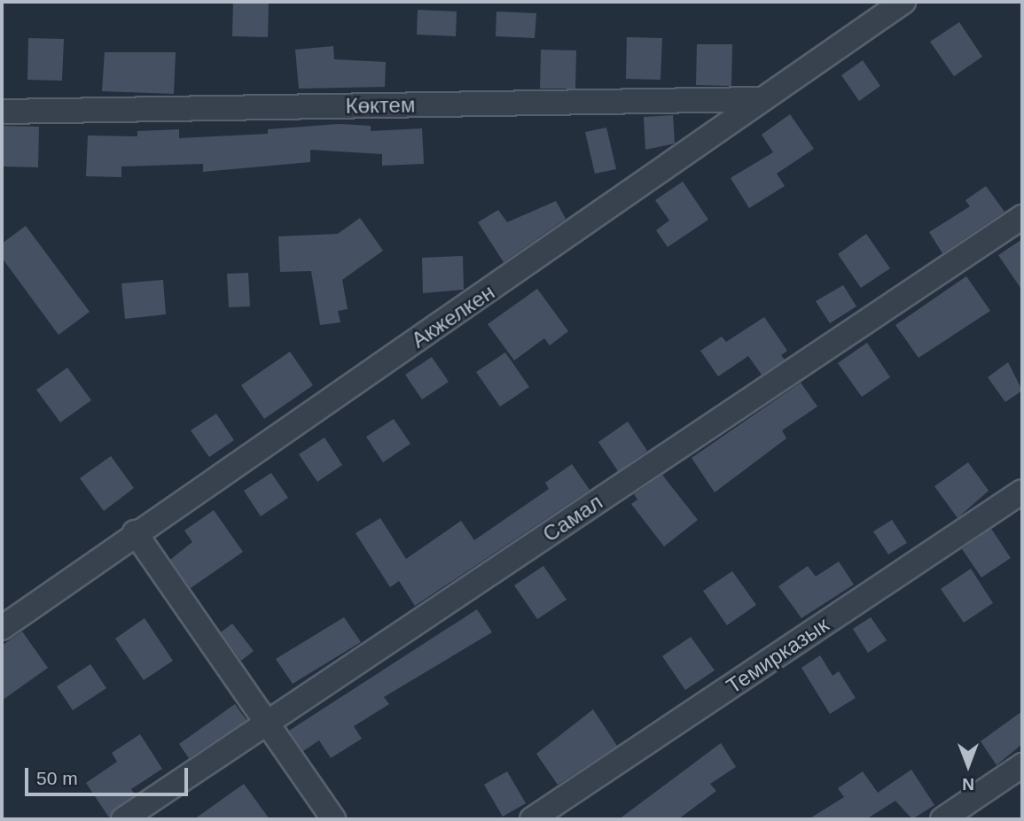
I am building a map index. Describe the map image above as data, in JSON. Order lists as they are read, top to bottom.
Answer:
{
  "streets": {
    "street": [
      "Көктем",
      "Акжелкен",
      "Самал",
      "Темирказык"
    ]
  },
  "crossings": [
    ["Көктем", "Акжелкен"]
  ],
  "scale_bar": "50 m",
  "north": "bottom"
}
